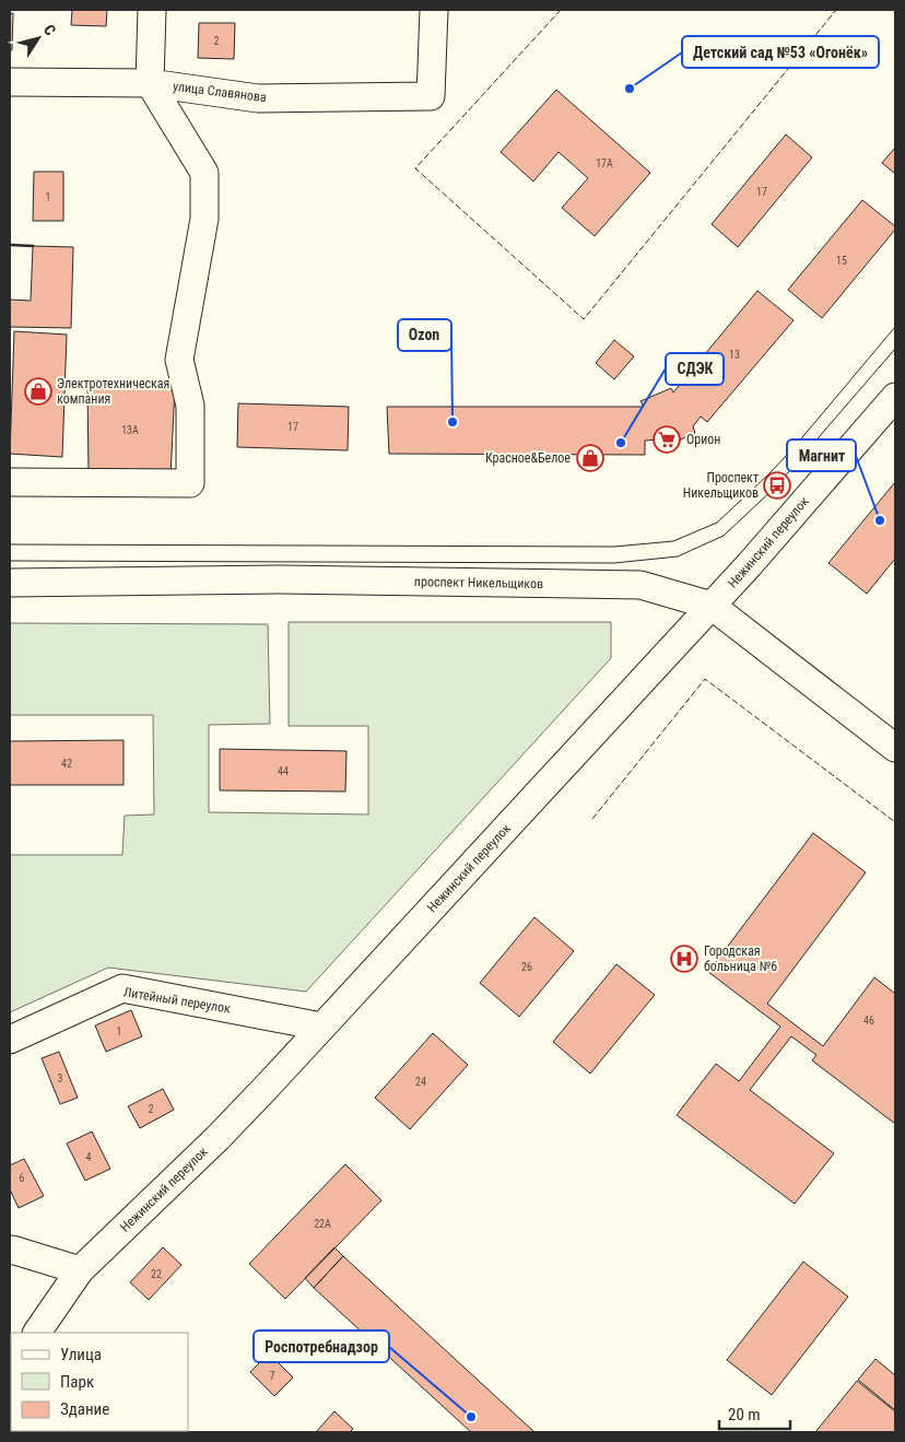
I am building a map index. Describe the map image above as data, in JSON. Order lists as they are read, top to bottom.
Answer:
{
  "streets": {
    "street": [
      "улица Славянова",
      "Нежинский переулок",
      "проспект Никельщиков",
      "Литейный переулок"
    ]
  },
  "crossings": [
    ["Нежинский переулок", "проспект Никельщиков"],
    ["Нежинский переулок", "Литейный переулок"]
  ],
  "places": {
    "other": [
      "Детский сад №53 «Огонёк»",
      "Ozon",
      "СДЭК",
      "Магнит",
      "Роспотребнадзор"
    ],
    "shop": ["Электротехническая компания", "Красное&Белое"],
    "supermarket": ["Орион"],
    "bus stop": ["Проспект Никельщиков"],
    "hospital": ["Городская больница №6"]
  },
  "house_numbers": [
    "2",
    "17А",
    "17",
    "1",
    "15",
    "13",
    "17",
    "13А",
    "42",
    "44",
    "26",
    "46",
    "1",
    "3",
    "24",
    "2",
    "4",
    "6",
    "22А",
    "22",
    "7"
  ],
  "legend": ["Улица", "Парк", "Здание"],
  "scale_bar": "20 m",
  "north": "top right"
}
